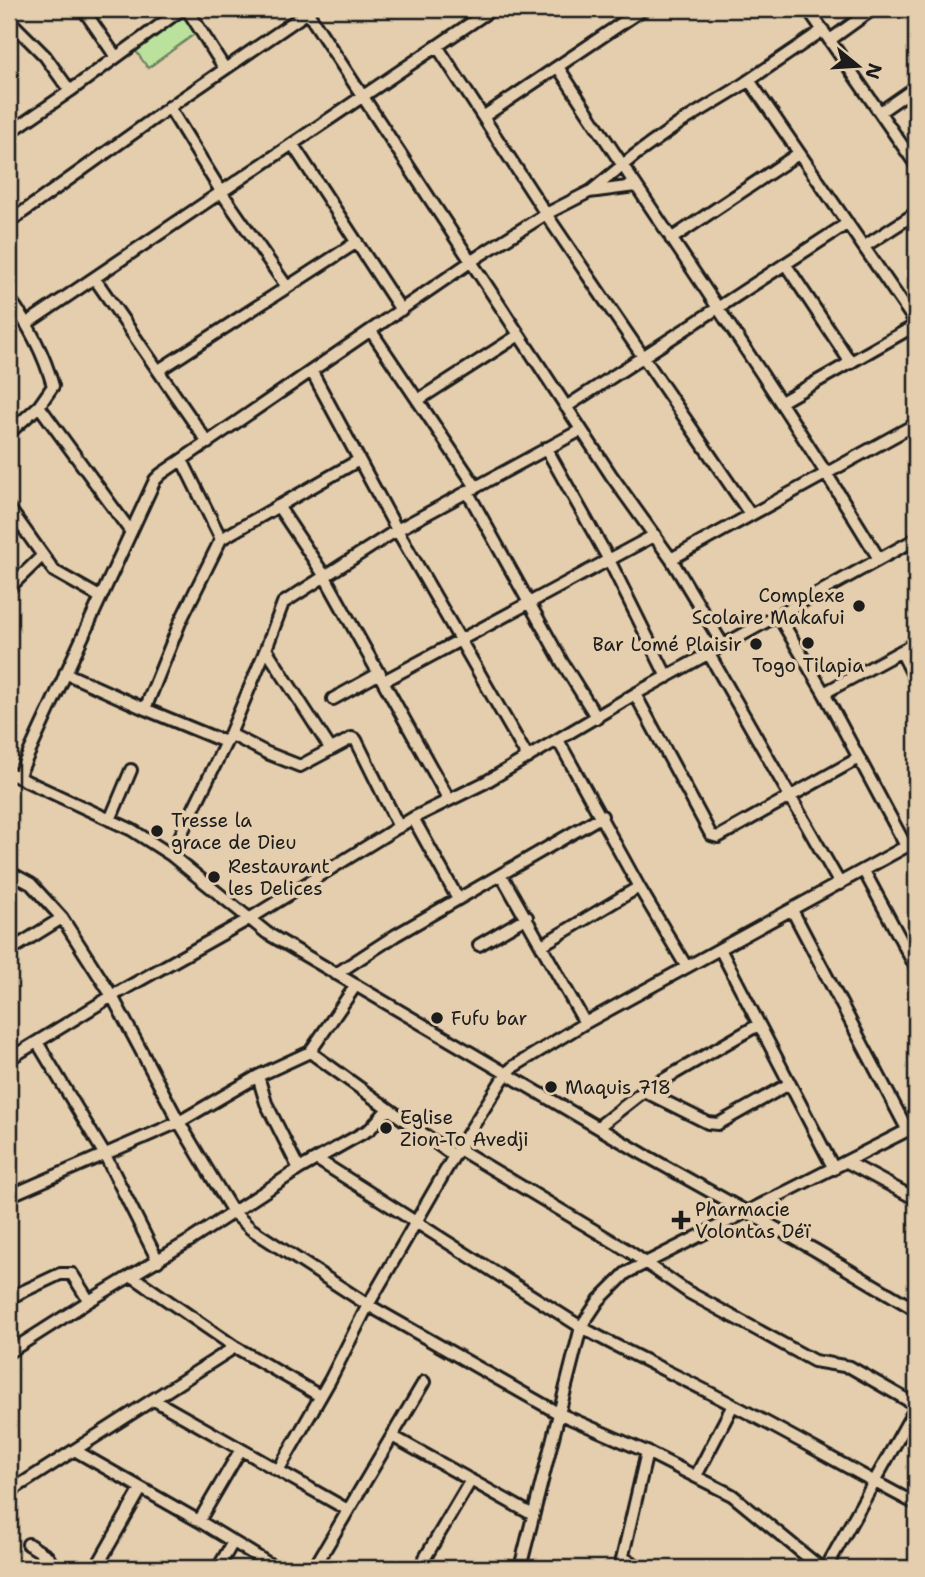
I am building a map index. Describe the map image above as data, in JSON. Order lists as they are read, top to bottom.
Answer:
{
  "places": {
    "other": [
      "Complexe Scolaire Makafui",
      "Togo Tilapia",
      "Bar Lomé Plaisir",
      "Tresse la grace de Dieu",
      "Restaurant les Delices",
      "Fufu bar",
      "Maquis 718",
      "Eglise Zion-To Avedji"
    ],
    "health": ["Pharmacie Volontas Déï"]
  },
  "north": "right"
}
